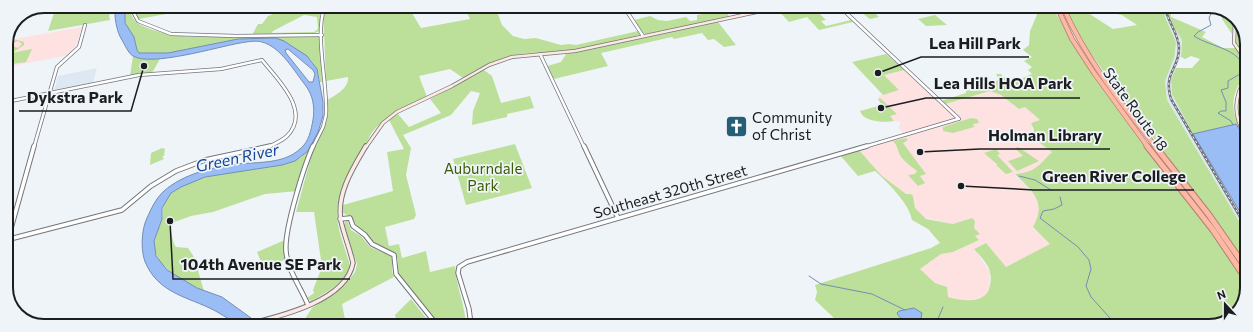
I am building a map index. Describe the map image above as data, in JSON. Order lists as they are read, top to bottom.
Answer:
{
  "streets": {
    "highway": ["State Route 18"],
    "street": ["Southeast 320th Street"]
  },
  "water": ["Green River"],
  "parks": ["Auburndale Park"],
  "places": {
    "other": [
      "Dykstra Park",
      "Lea Hill Park",
      "Lea Hills HOA Park",
      "Holman Library",
      "Green River College",
      "104th Avenue SE Park"
    ],
    "church": ["Community of Christ"]
  },
  "north": "top"
}
